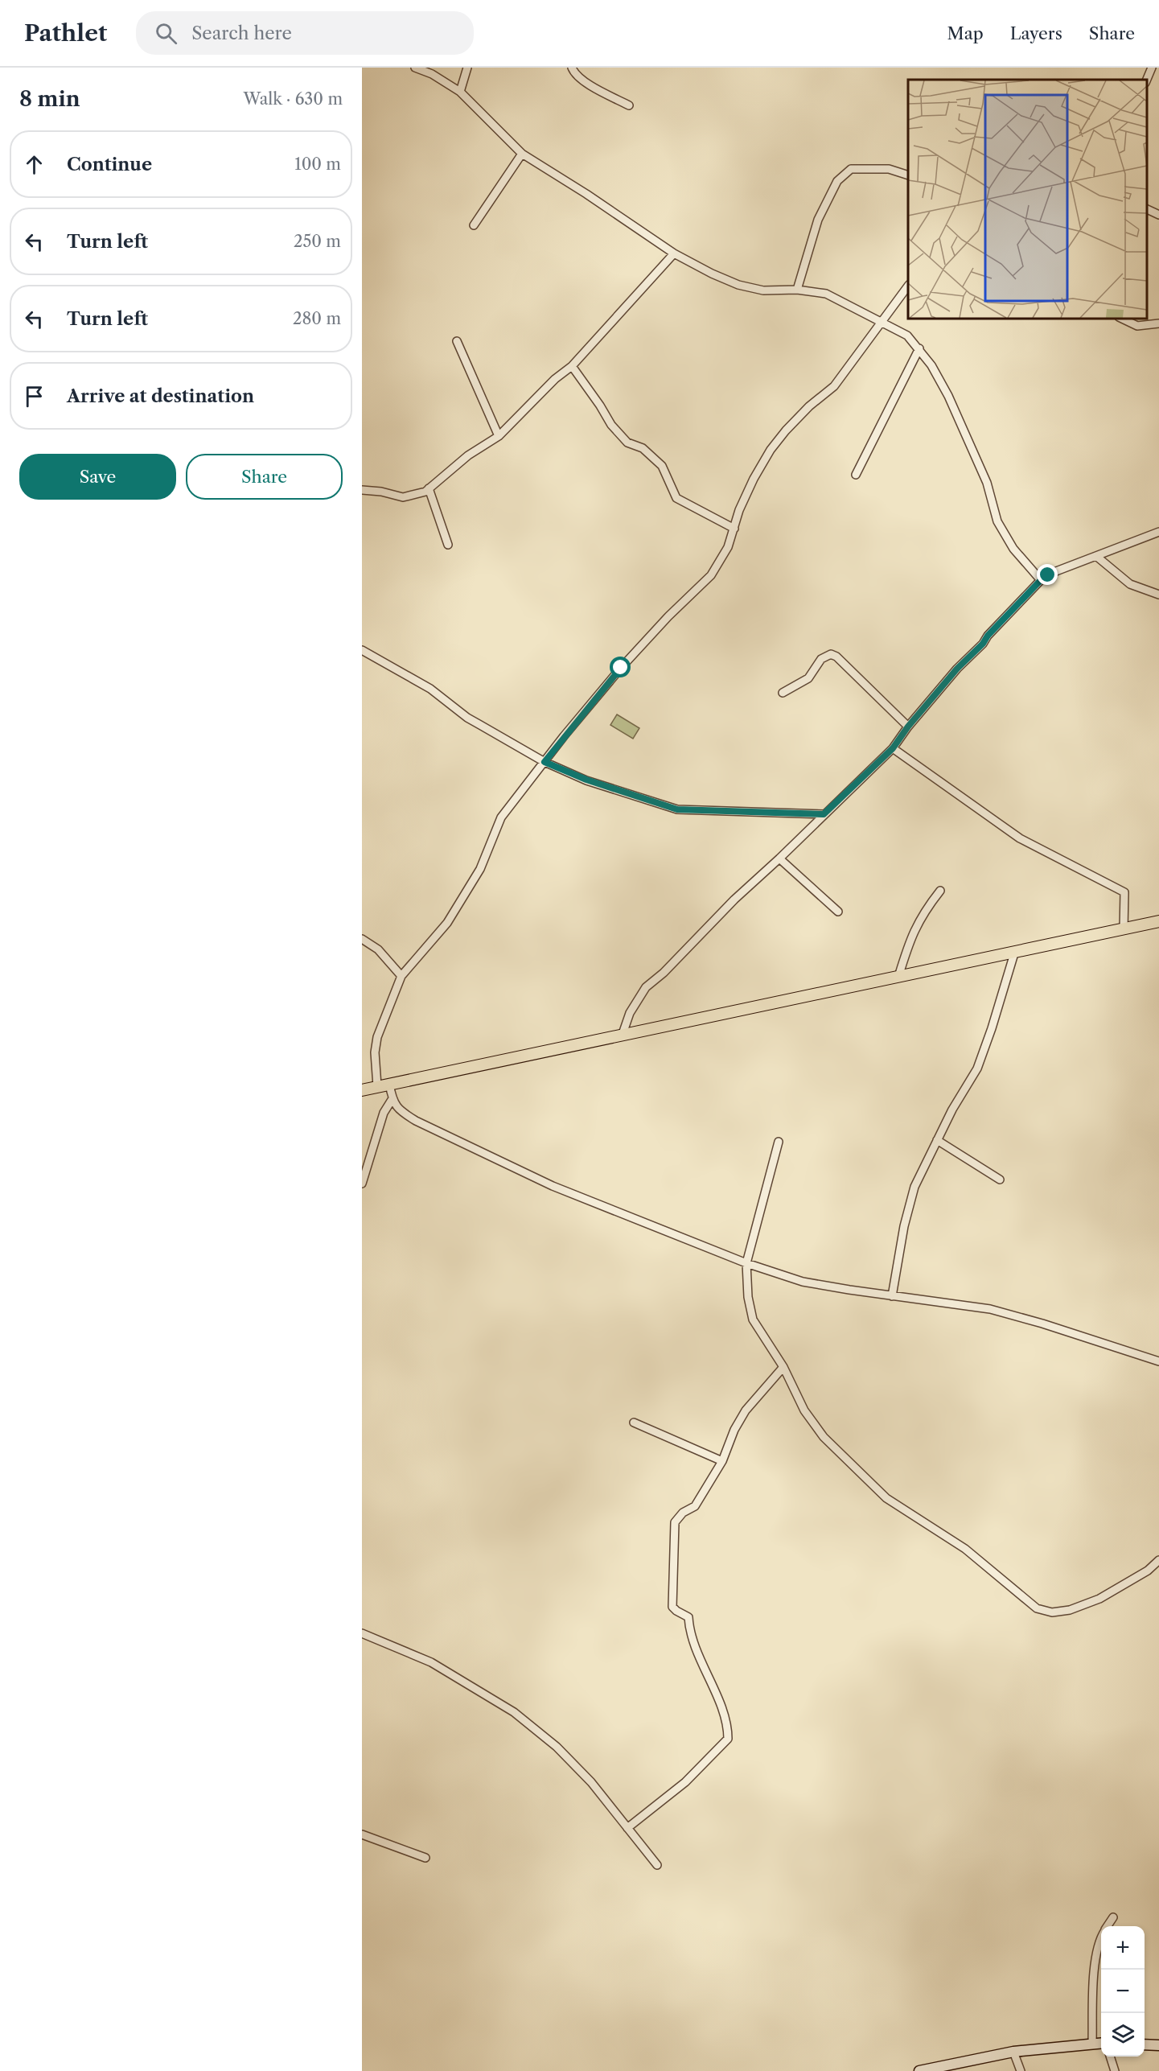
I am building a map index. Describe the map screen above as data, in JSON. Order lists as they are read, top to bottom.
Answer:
{
  "page": {
    "header": "Pathlet",
    "search": "Search here",
    "nav": ["Map", "Layers", "Share"],
    "heading": ["8 min", "Walk · 630 m"],
    "list": [
      ["Continue", "100 m"],
      ["Turn left", "250 m"],
      ["Turn left", "280 m"],
      "Arrive at destination"
    ],
    "buttons": ["Save", "Share"],
    "map_buttons": ["+", "−"]
  }
}
